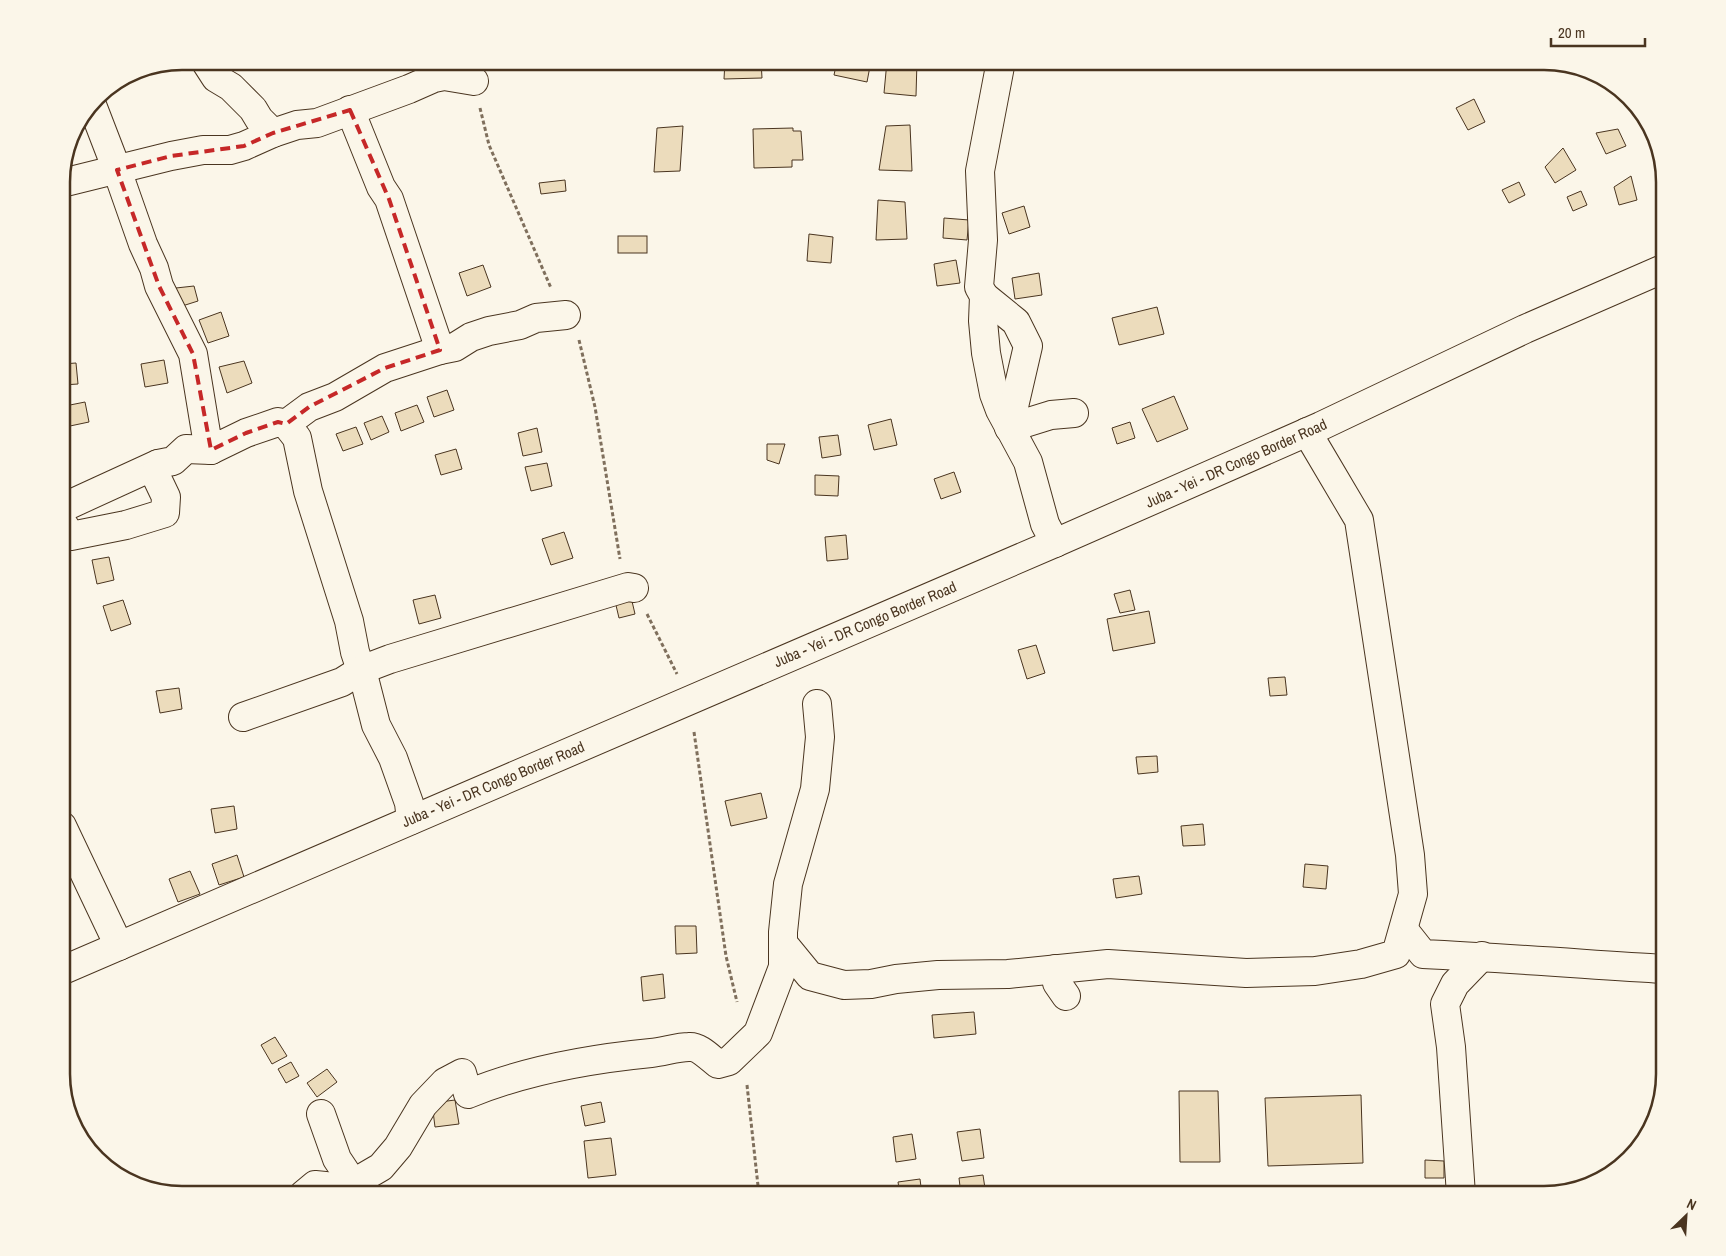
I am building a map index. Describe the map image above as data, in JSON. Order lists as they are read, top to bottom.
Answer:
{
  "streets": {
    "street": ["Juba - Yei - DR Congo Border Road"]
  },
  "scale_bar": "20 m",
  "north": "top right"
}
